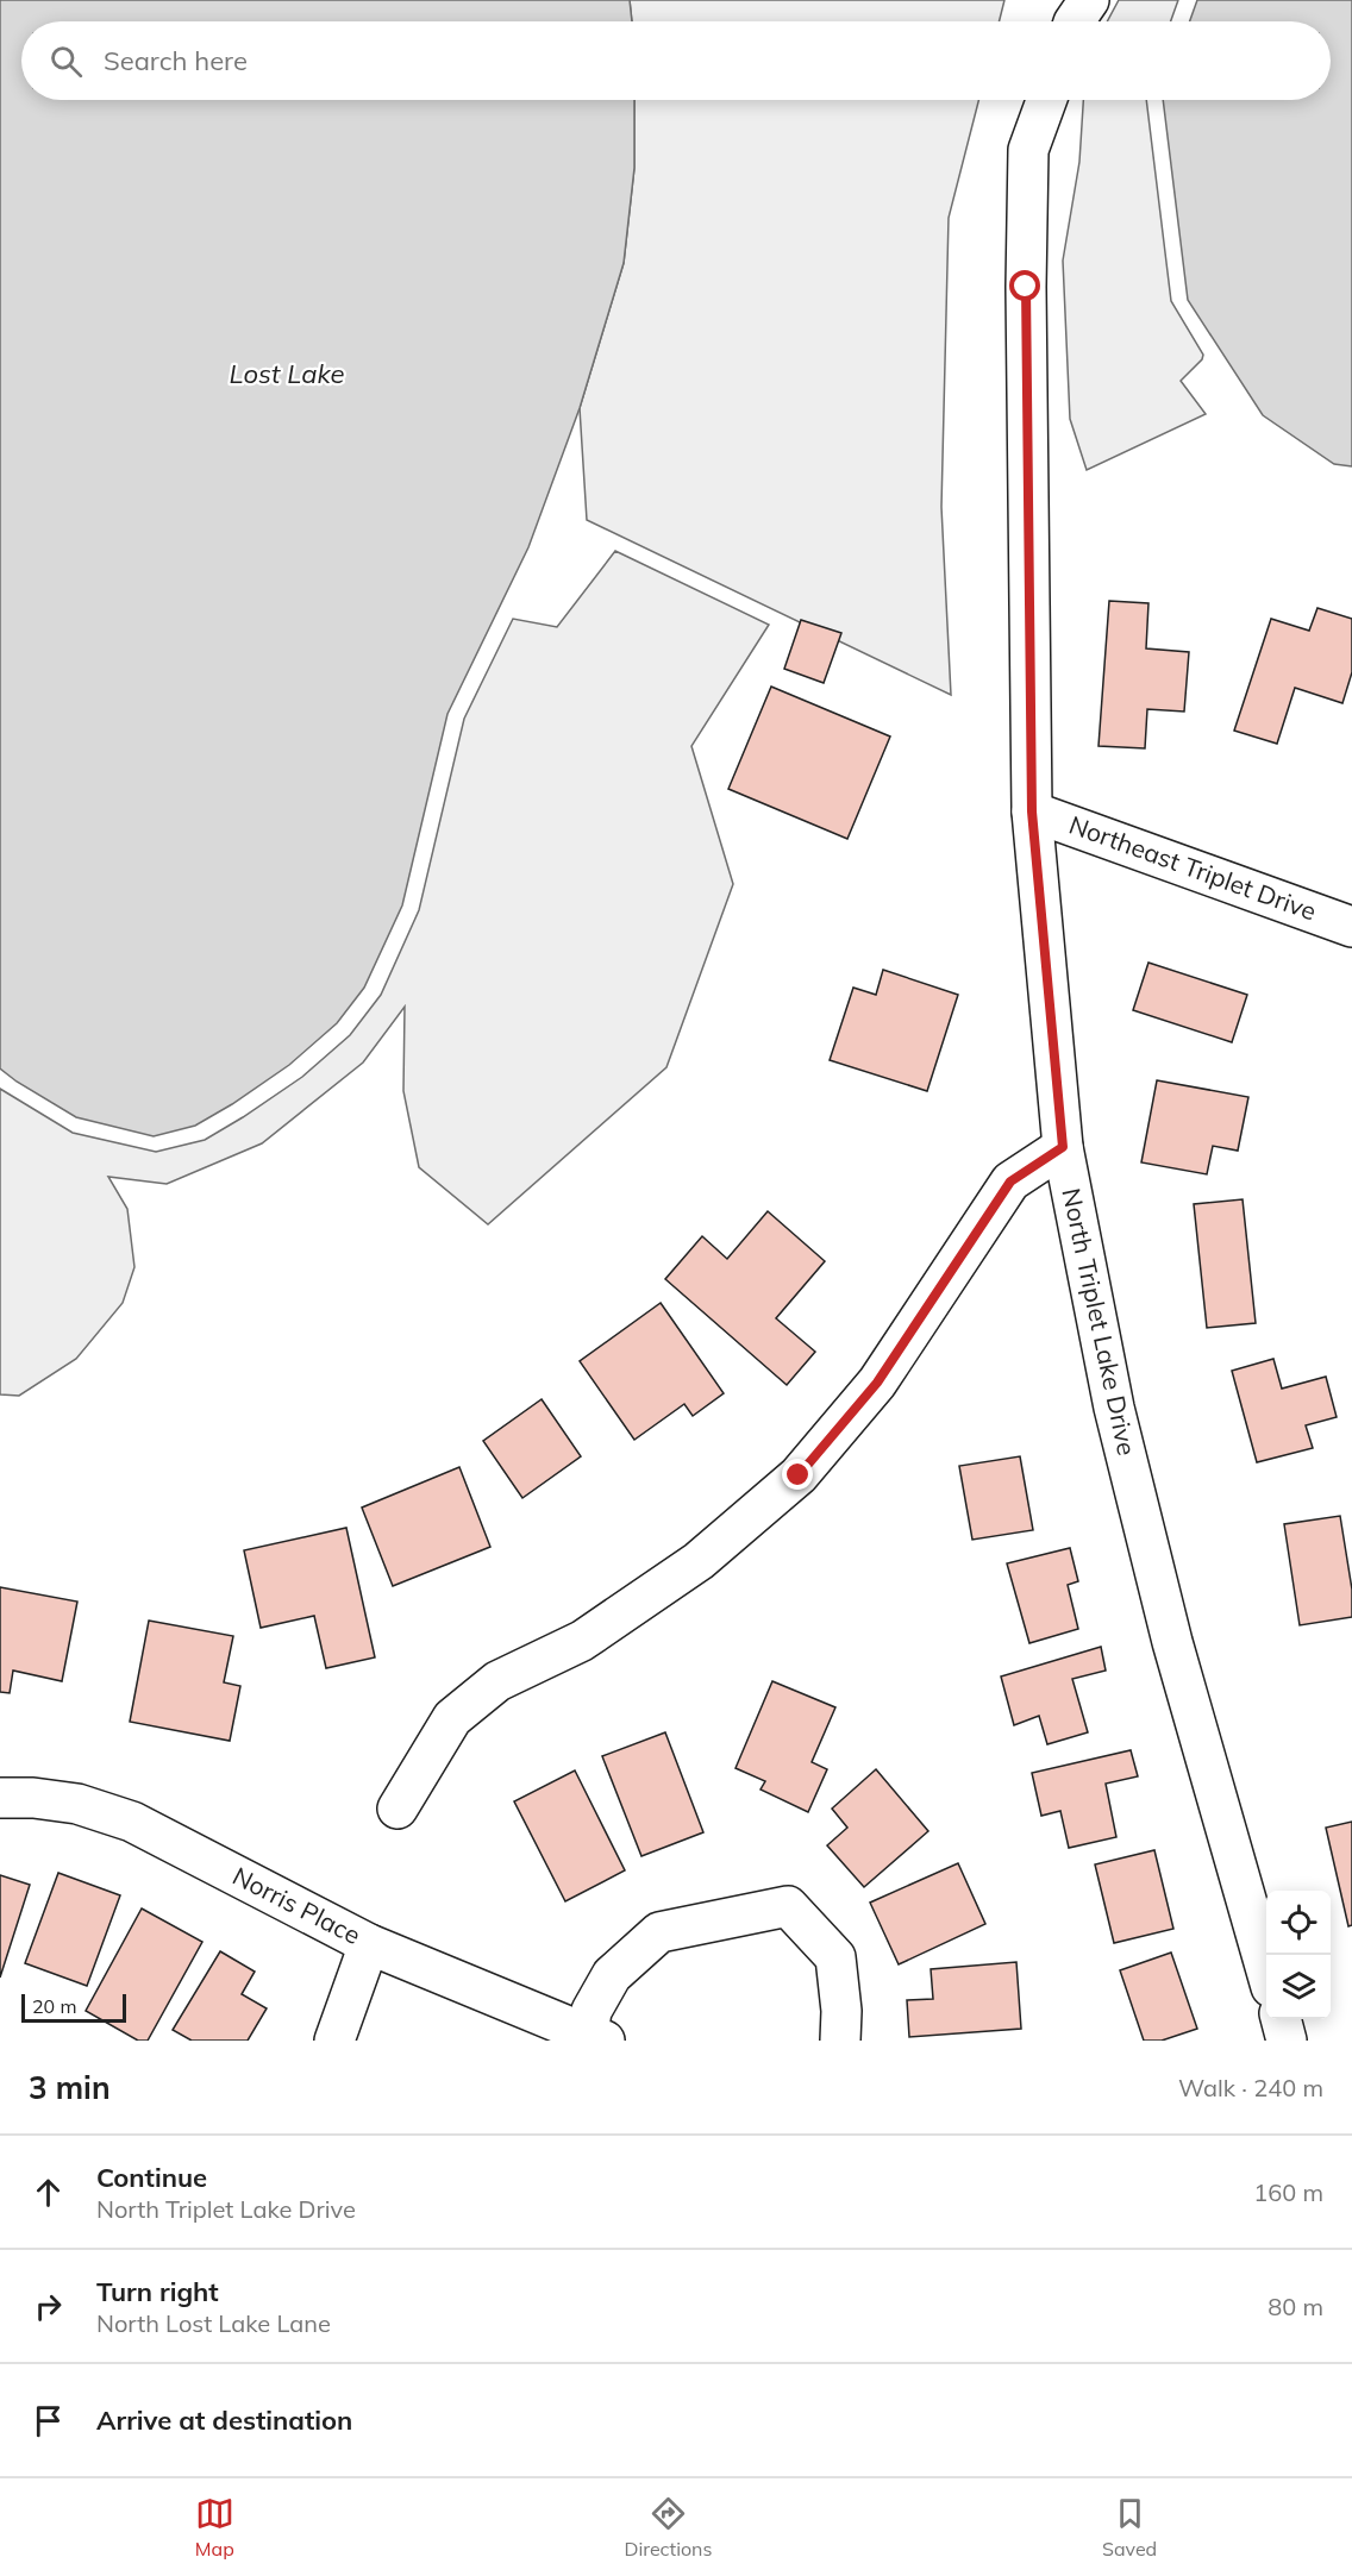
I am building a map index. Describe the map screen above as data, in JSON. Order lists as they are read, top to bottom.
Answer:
{
  "streets": {
    "street": ["Northeast Triplet Drive", "North Triplet Lake Drive", "Norris Place"]
  },
  "crossings": [
    ["Northeast Triplet Drive", "North Triplet Lake Drive"]
  ],
  "water": ["Lost Lake"],
  "scale_bar": "20 m",
  "page": {
    "search": "Search here",
    "scale": "20 m",
    "heading": ["3 min", "Walk · 240 m"],
    "list": [
      ["Continue", "North Triplet Lake Drive", "160 m"],
      ["Turn right", "North Lost Lake Lane", "80 m"],
      "Arrive at destination"
    ],
    "nav": ["Map", "Directions", "Saved"]
  }
}
